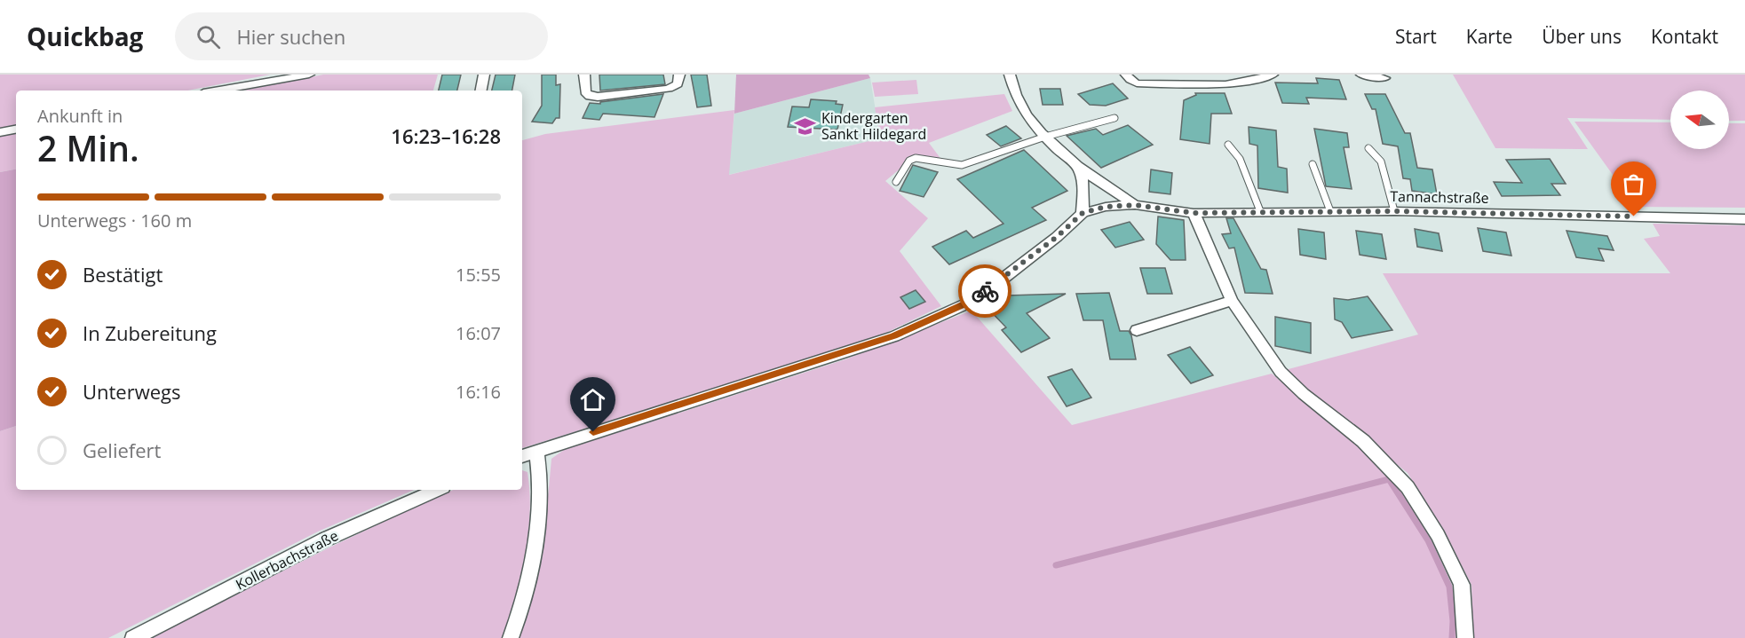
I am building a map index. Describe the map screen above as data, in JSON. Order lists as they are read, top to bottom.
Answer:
{
  "streets": {
    "street": ["Tannachstraße", "Kollerbachstraße"]
  },
  "places": {
    "school or university": ["Kindergarten Sankt Hildegard"]
  },
  "north": "left",
  "page": {
    "header": "Quickbag",
    "search": "Hier suchen",
    "nav": [
      "Start",
      "Karte",
      "Über uns",
      "Kontakt"
    ],
    "heading": ["2 Min.", "Ankunft in", "16:23–16:28"],
    "bar": "Unterwegs · 160 m",
    "list": [
      ["Bestätigt", "15:55"],
      ["In Zubereitung", "16:07"],
      ["Unterwegs", "16:16"],
      "Geliefert"
    ]
  }
}
